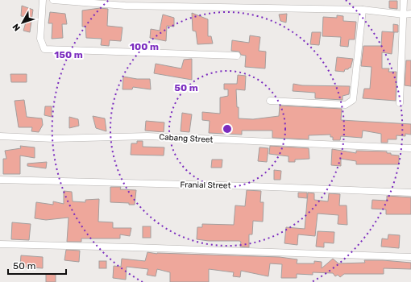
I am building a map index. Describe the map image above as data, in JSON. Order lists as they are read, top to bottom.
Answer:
{
  "streets": {
    "street": ["Cabang Street", "Franial Street"]
  },
  "scale_bar": "50 m",
  "north": "bottom left",
  "rings": ["100 m", "150 m", "50 m"]
}
